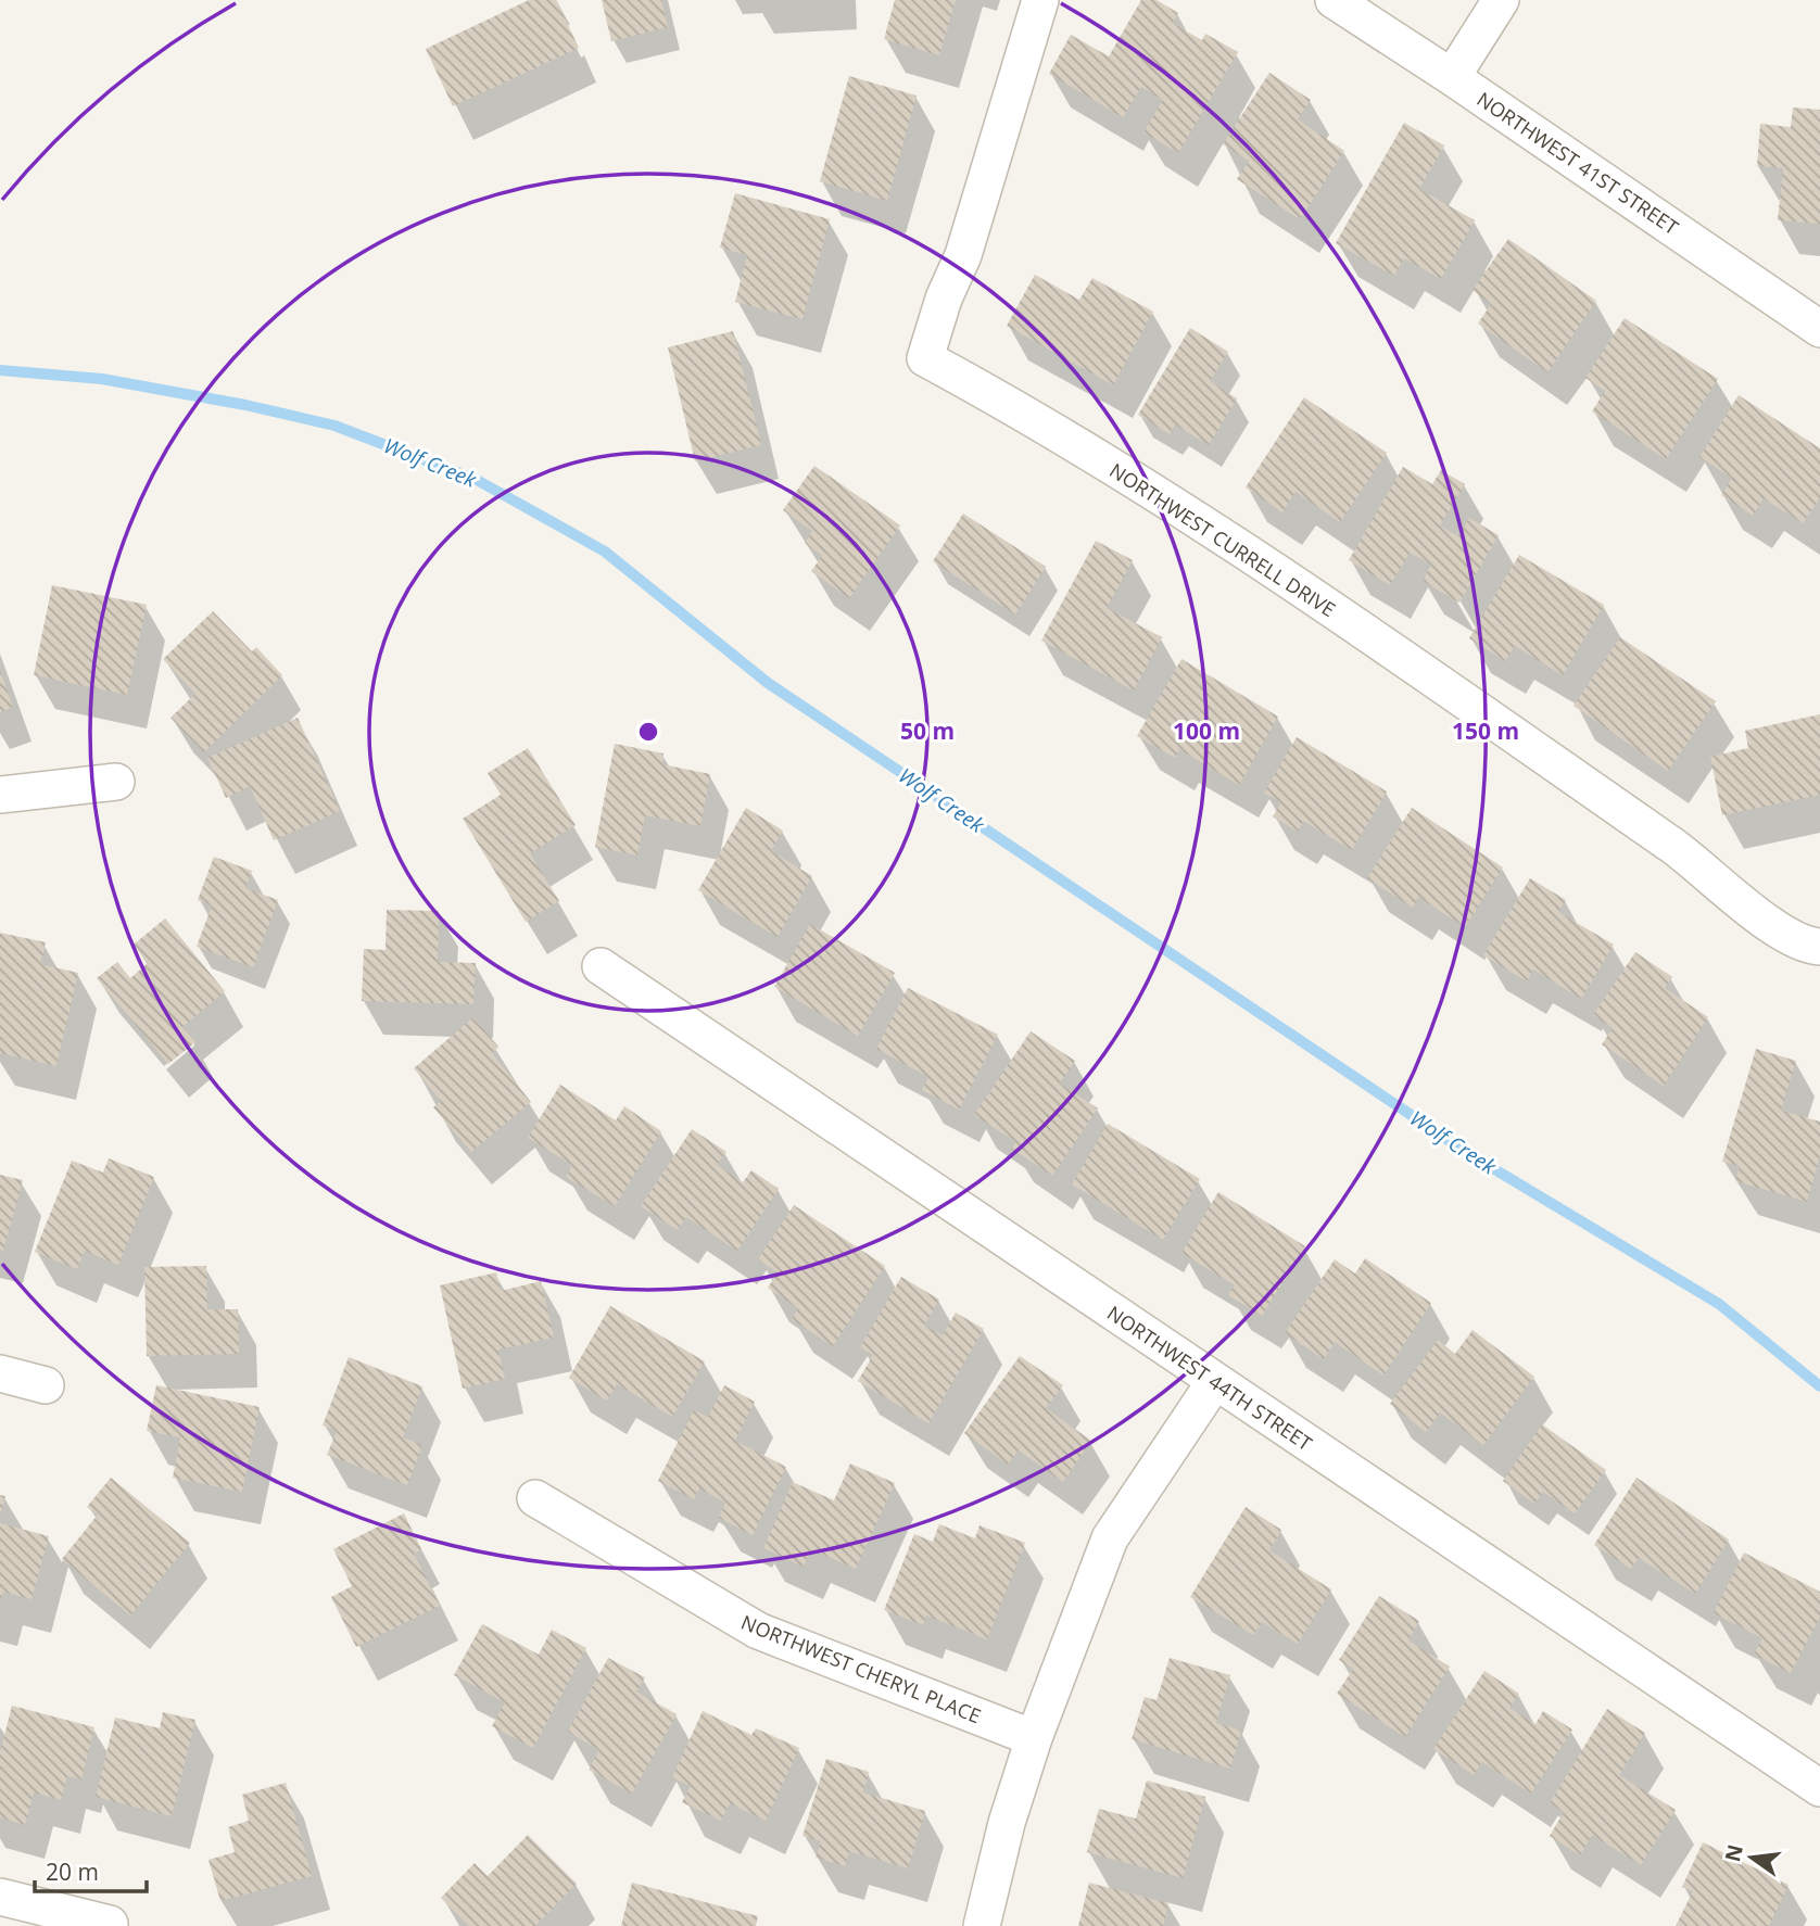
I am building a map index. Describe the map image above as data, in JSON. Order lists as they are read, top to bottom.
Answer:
{
  "streets": {
    "street": [
      "NORTHWEST 41ST STREET",
      "NORTHWEST CURRELL DRIVE",
      "NORTHWEST 44TH STREET",
      "NORTHWEST CHERYL PLACE"
    ]
  },
  "water": ["Wolf Creek"],
  "scale_bar": "20 m",
  "north": "left",
  "rings": ["50 m", "100 m", "150 m"]
}
